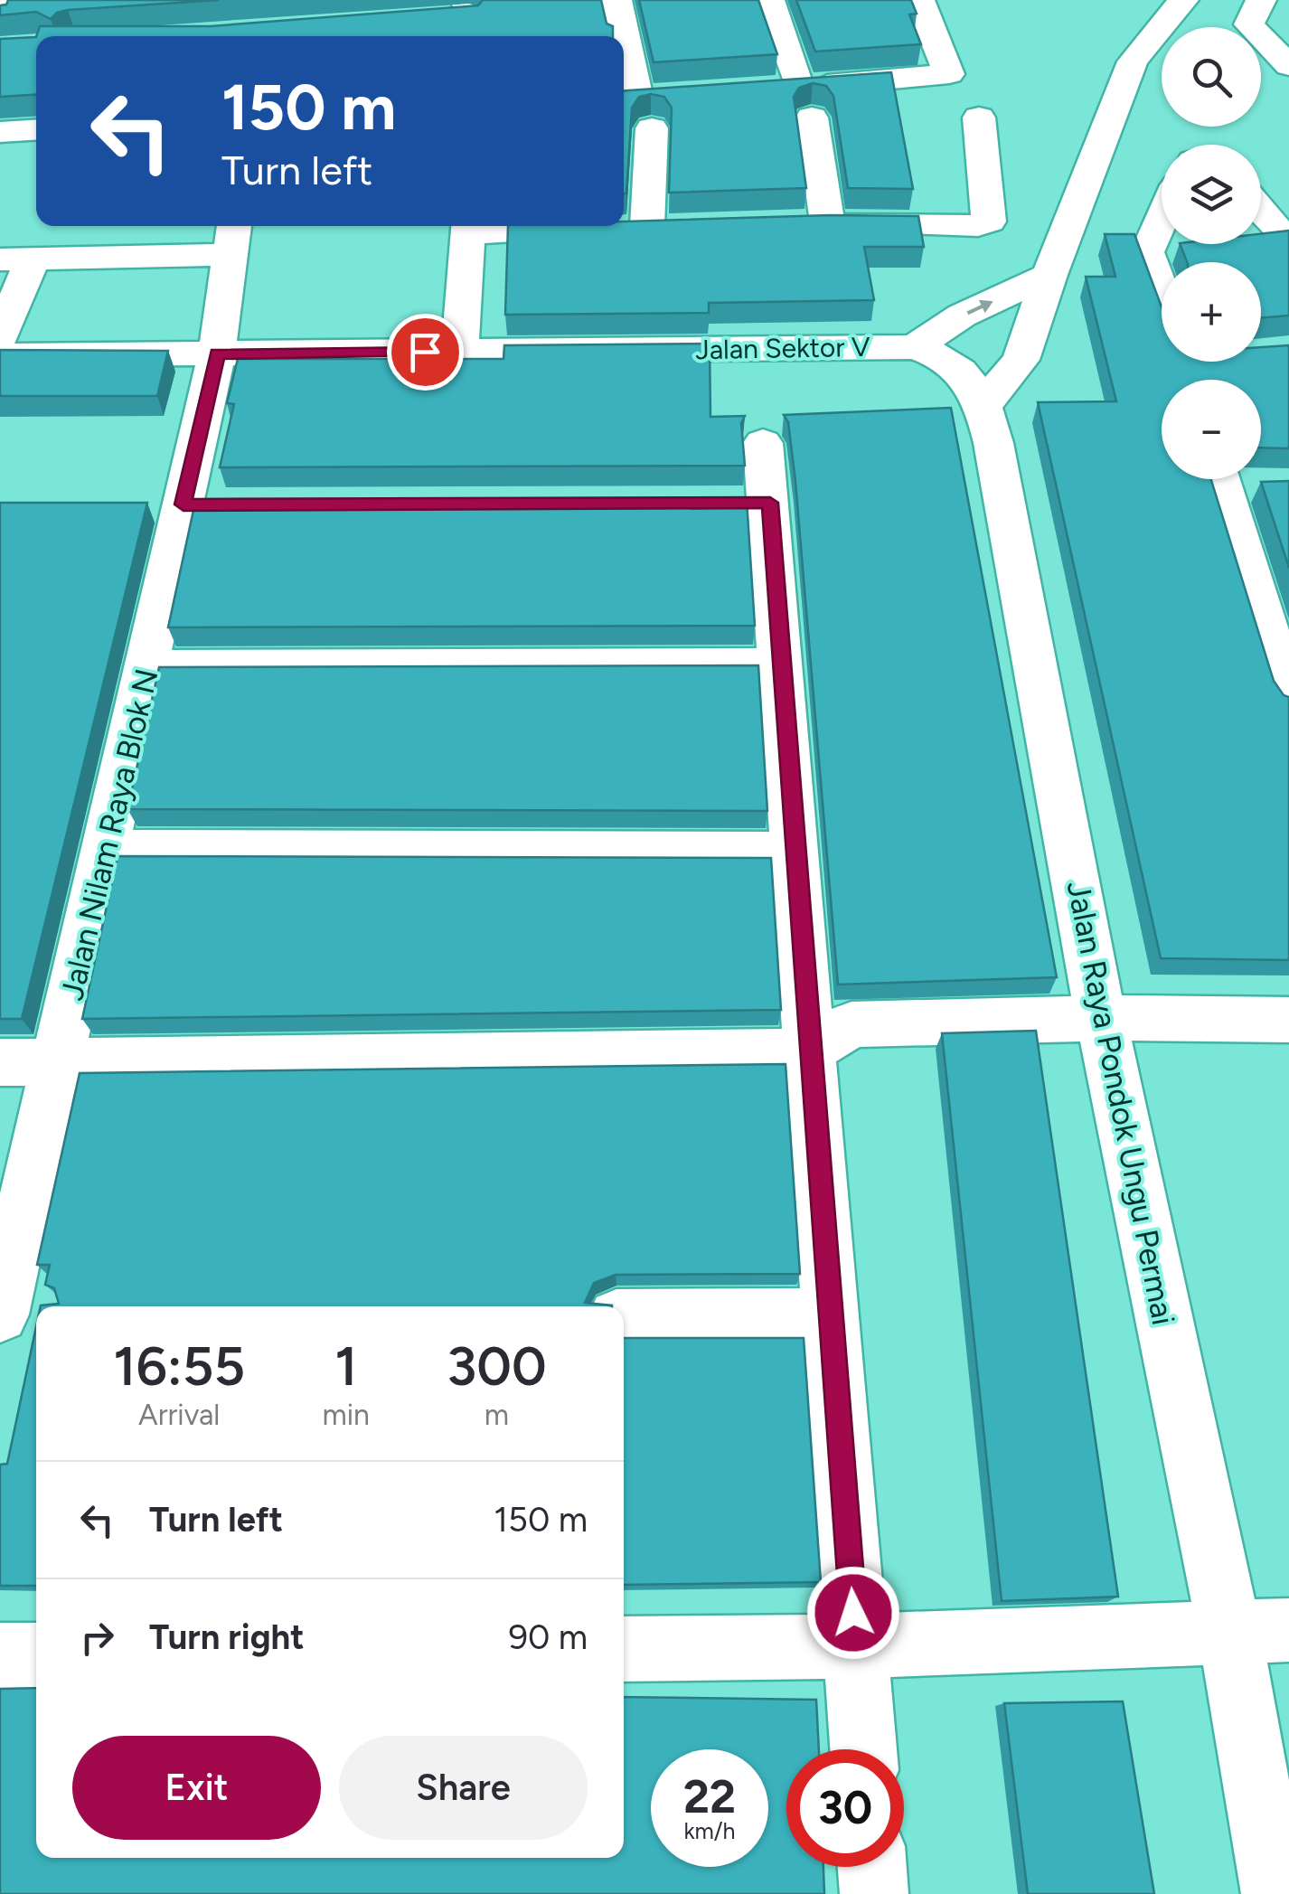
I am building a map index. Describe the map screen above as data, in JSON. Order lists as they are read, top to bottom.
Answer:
{
  "streets": {
    "street": ["Jalan Sektor V", "Jalan Nilam Raya Blok N", "Jalan Raya Pondok Ungu Permai"]
  },
  "crossings": [
    ["Jalan Sektor V", "Jalan Nilam Raya Blok N"],
    ["Jalan Sektor V", "Jalan Raya Pondok Ungu Permai"]
  ],
  "page": {
    "map_buttons": ["+", "−"],
    "turn": ["150 m", "Turn left"],
    "eta": [
      "16:55",
      "Arrival",
      "1",
      "min",
      "300",
      "m"
    ],
    "list": [
      {
        "name": "Turn left",
        "value": "150 m"
      },
      {
        "name": "Turn right",
        "value": "90 m"
      }
    ],
    "buttons": ["Exit", "Share"],
    "speed": "22 km/h",
    "limit": "30"
  }
}
